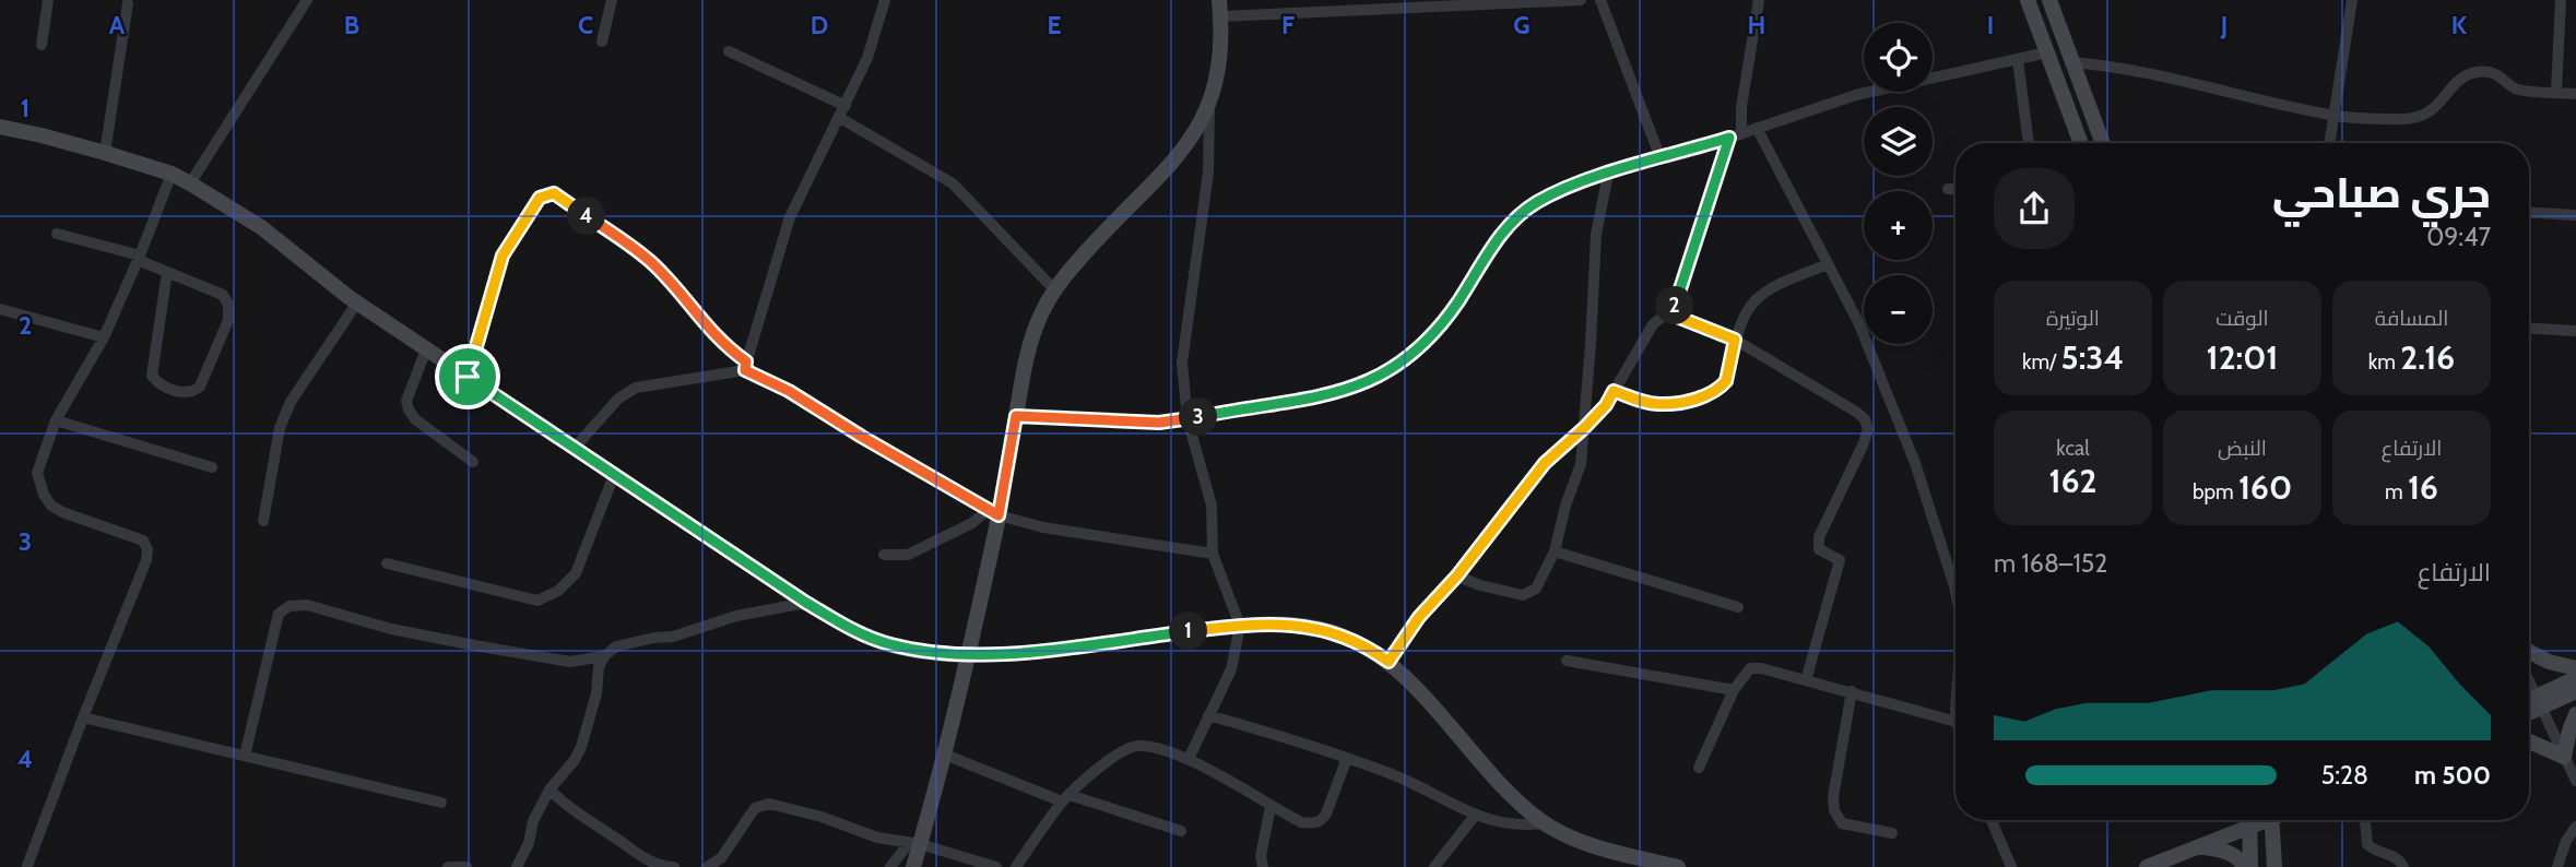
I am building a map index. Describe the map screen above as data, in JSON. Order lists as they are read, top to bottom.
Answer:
{
  "page": {
    "map_buttons": ["+", "−"],
    "heading": ["جري صباحي", "09:47"],
    "pins": [
      "4",
      "2",
      "3",
      "1"
    ],
    "stats": [
      ["المسافة", "2.16 km"],
      ["الوقت", "12:01"],
      ["الوتيرة", "5:34 /km"],
      ["الارتفاع", "16 m"],
      ["النبض", "160 bpm"],
      ["kcal", "162"]
    ],
    "chart": ["الارتفاع", "152–168 m"],
    "list": [
      {
        "name": "500 m",
        "note": "5:28"
      }
    ]
  },
  "grid": {
    "columns": [
      "A",
      "B",
      "C",
      "D",
      "E",
      "F",
      "G",
      "H",
      "I",
      "J",
      "K"
    ],
    "rows": [
      "1",
      "2",
      "3",
      "4"
    ]
  }
}
